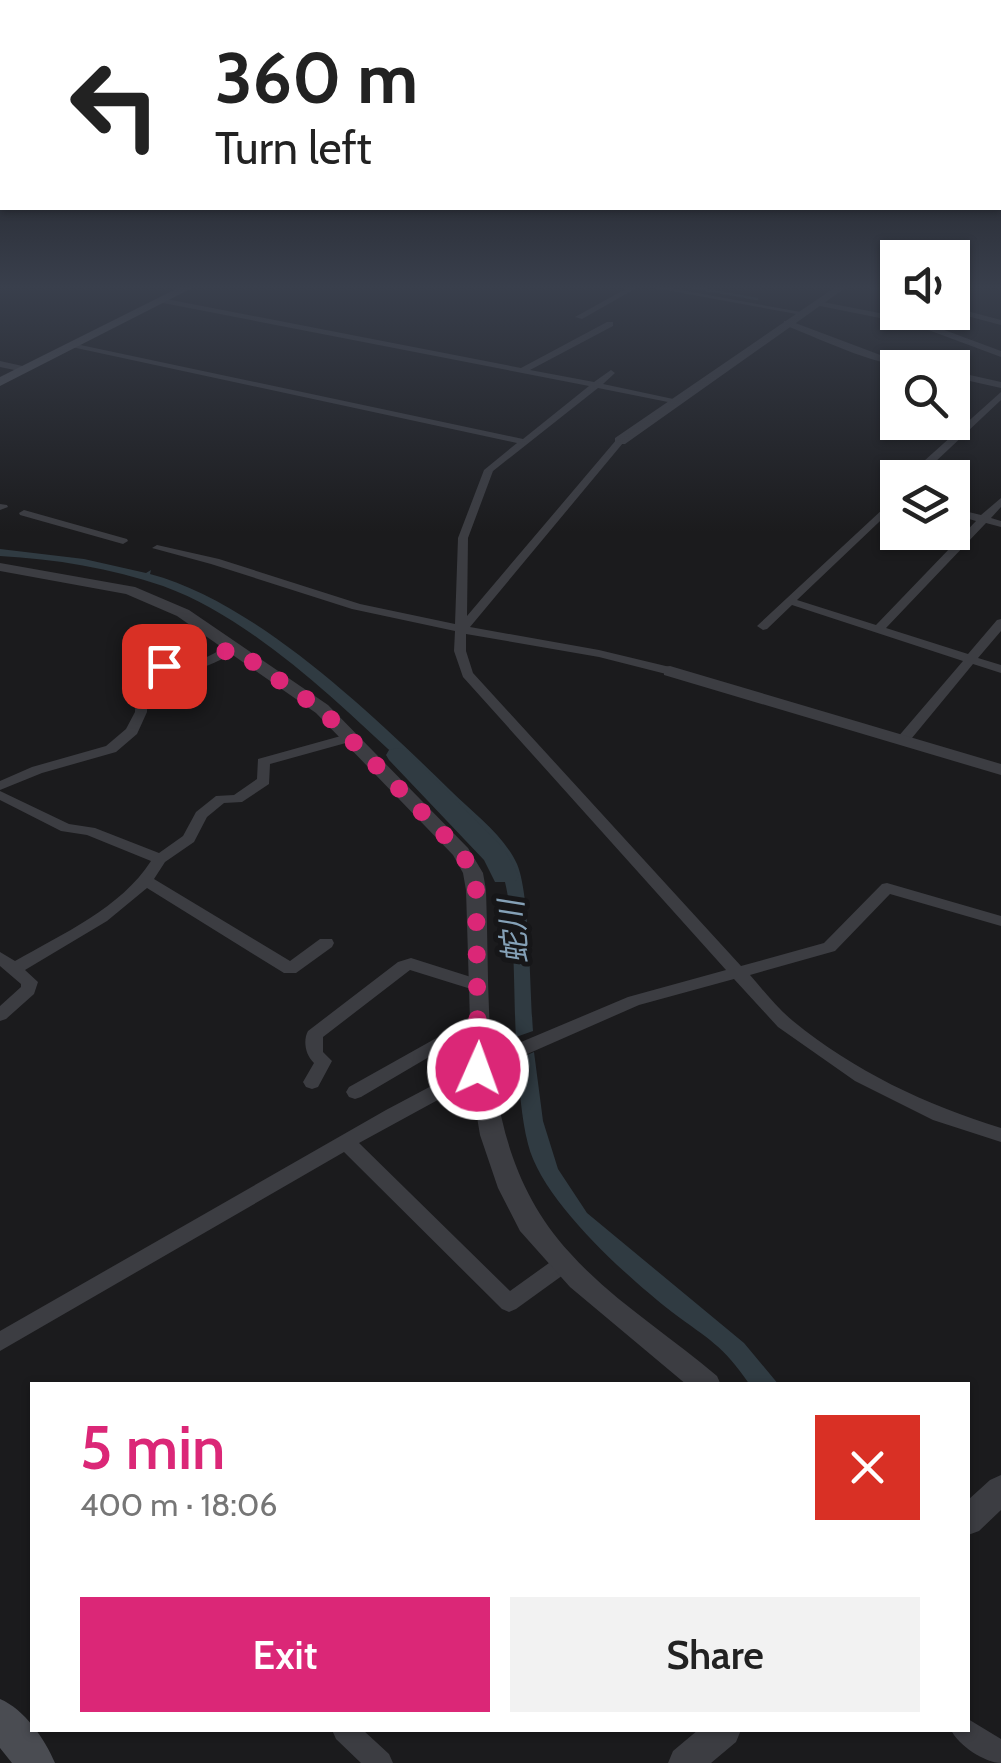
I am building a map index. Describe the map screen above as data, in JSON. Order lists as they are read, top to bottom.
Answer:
{
  "water": ["蛇川"],
  "page": {
    "turn": ["360 m", "Turn left"],
    "heading": ["5 min", "400 m · 18:06"],
    "buttons": ["Exit", "Share"]
  }
}
